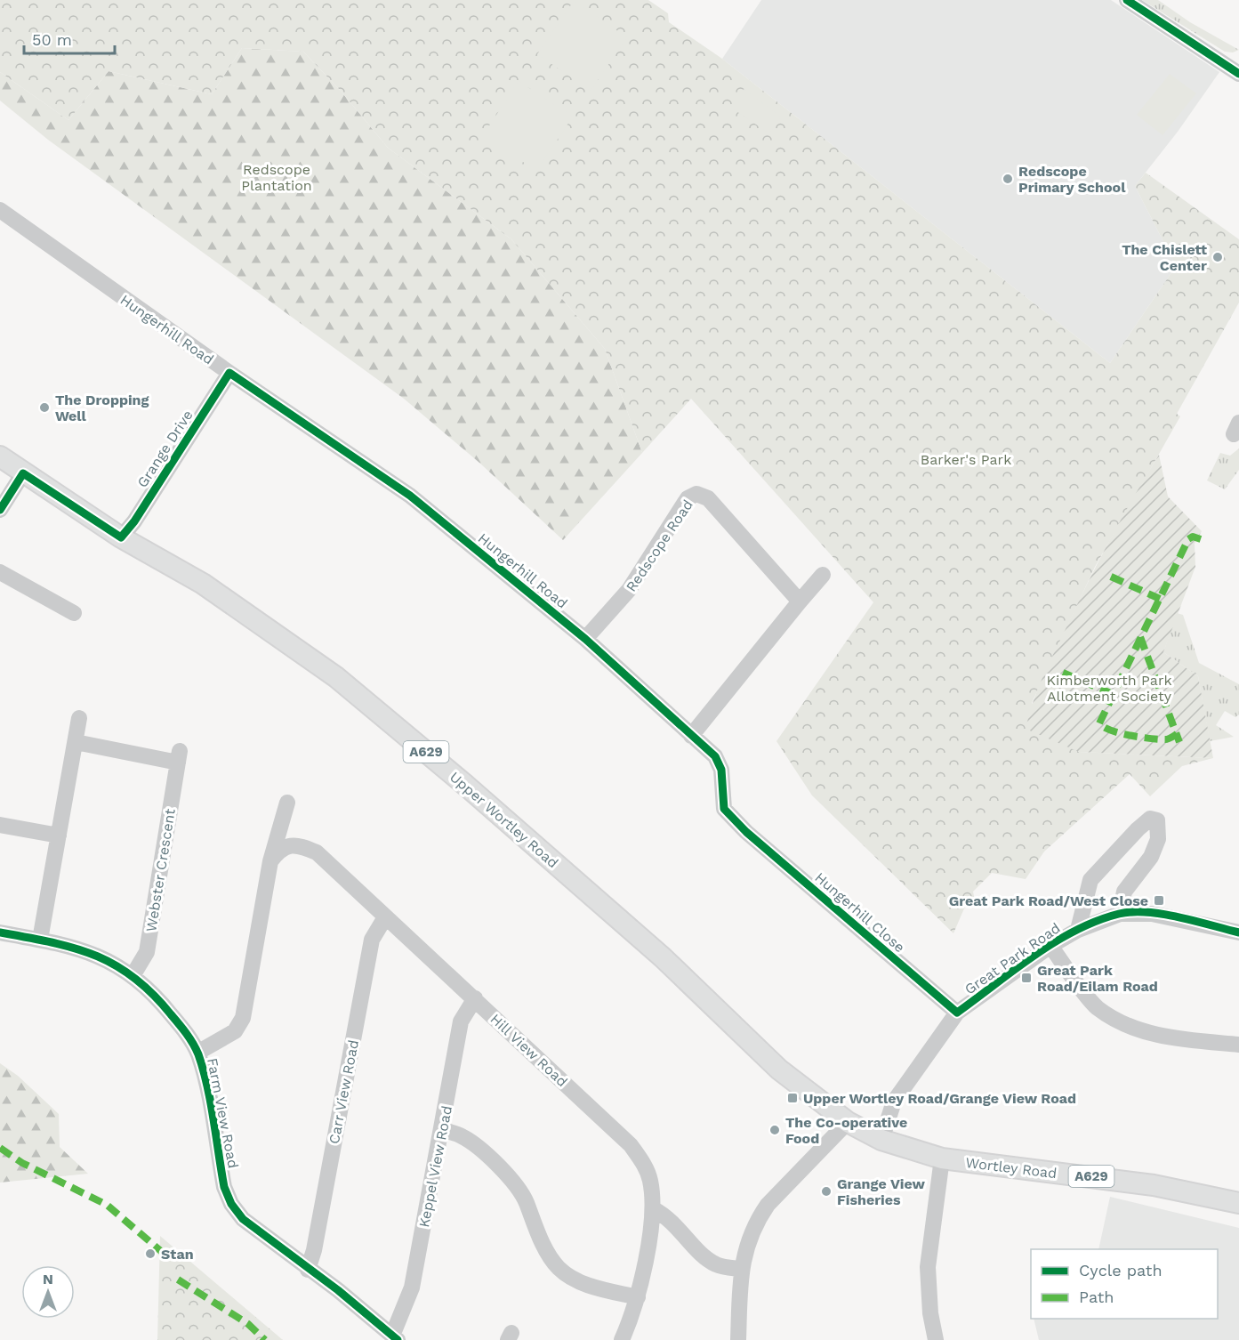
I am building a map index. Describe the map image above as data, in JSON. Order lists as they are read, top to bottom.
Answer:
{
  "streets": {
    "main road": ["A629", "Upper Wortley Road", "Wortley Road"],
    "street": [
      "Hungerhill Road",
      "Grange Drive",
      "Redscope Road",
      "Webster Crescent",
      "Hungerhill Close",
      "Great Park Road",
      "Hill View Road",
      "Carr View Road",
      "Farm View Road",
      "Keppel View Road"
    ]
  },
  "crossings": [
    ["Hungerhill Road", "Grange Drive"],
    ["Hungerhill Road", "Redscope Road"],
    ["Hungerhill Road", "Hungerhill Close"],
    ["Grange Drive", "Upper Wortley Road"],
    ["Upper Wortley Road", "Great Park Road"],
    ["Upper Wortley Road", "Wortley Road"],
    ["Webster Crescent", "Farm View Road"],
    ["Hungerhill Close", "Great Park Road"],
    ["Great Park Road", "Wortley Road"],
    ["Hill View Road", "Carr View Road"],
    ["Hill View Road", "Keppel View Road"],
    ["Carr View Road", "Farm View Road"],
    ["Farm View Road", "Keppel View Road"]
  ],
  "parks": ["Redscope Plantation", "Barker's Park", "Kimberworth Park Allotment Society"],
  "places": {
    "other": [
      "Redscope Primary School",
      "The Chislett Center",
      "The Dropping Well",
      "The Co-operative Food",
      "Grange View Fisheries",
      "Stan"
    ],
    "transit": ["Great Park Road/West Close", "Great Park Road/Eilam Road", "Upper Wortley Road/Grange View Road"]
  },
  "legend": ["Cycle path", "Path"],
  "scale_bar": "50 m",
  "north": "top"
}
